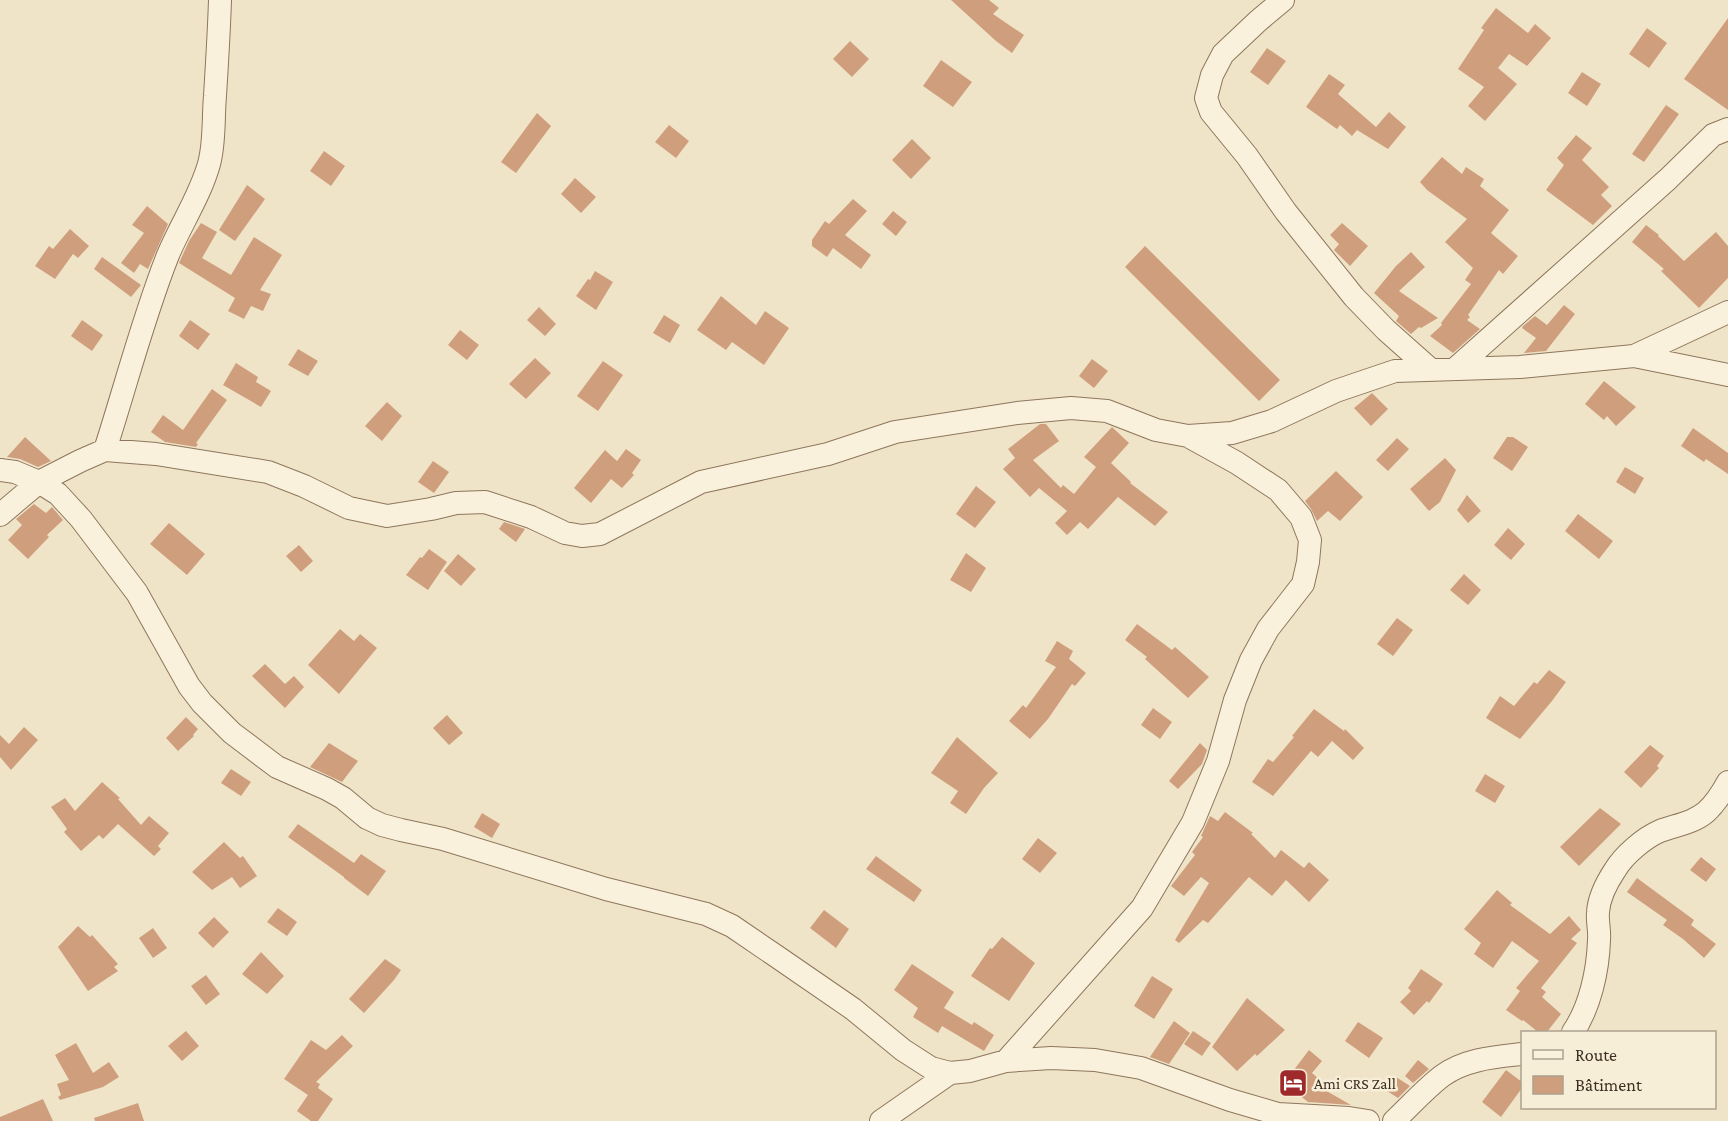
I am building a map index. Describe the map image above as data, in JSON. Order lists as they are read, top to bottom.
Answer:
{
  "places": {
    "hotel": ["Ami CRS Zall"]
  },
  "legend": ["Route", "Bâtiment"]
}
